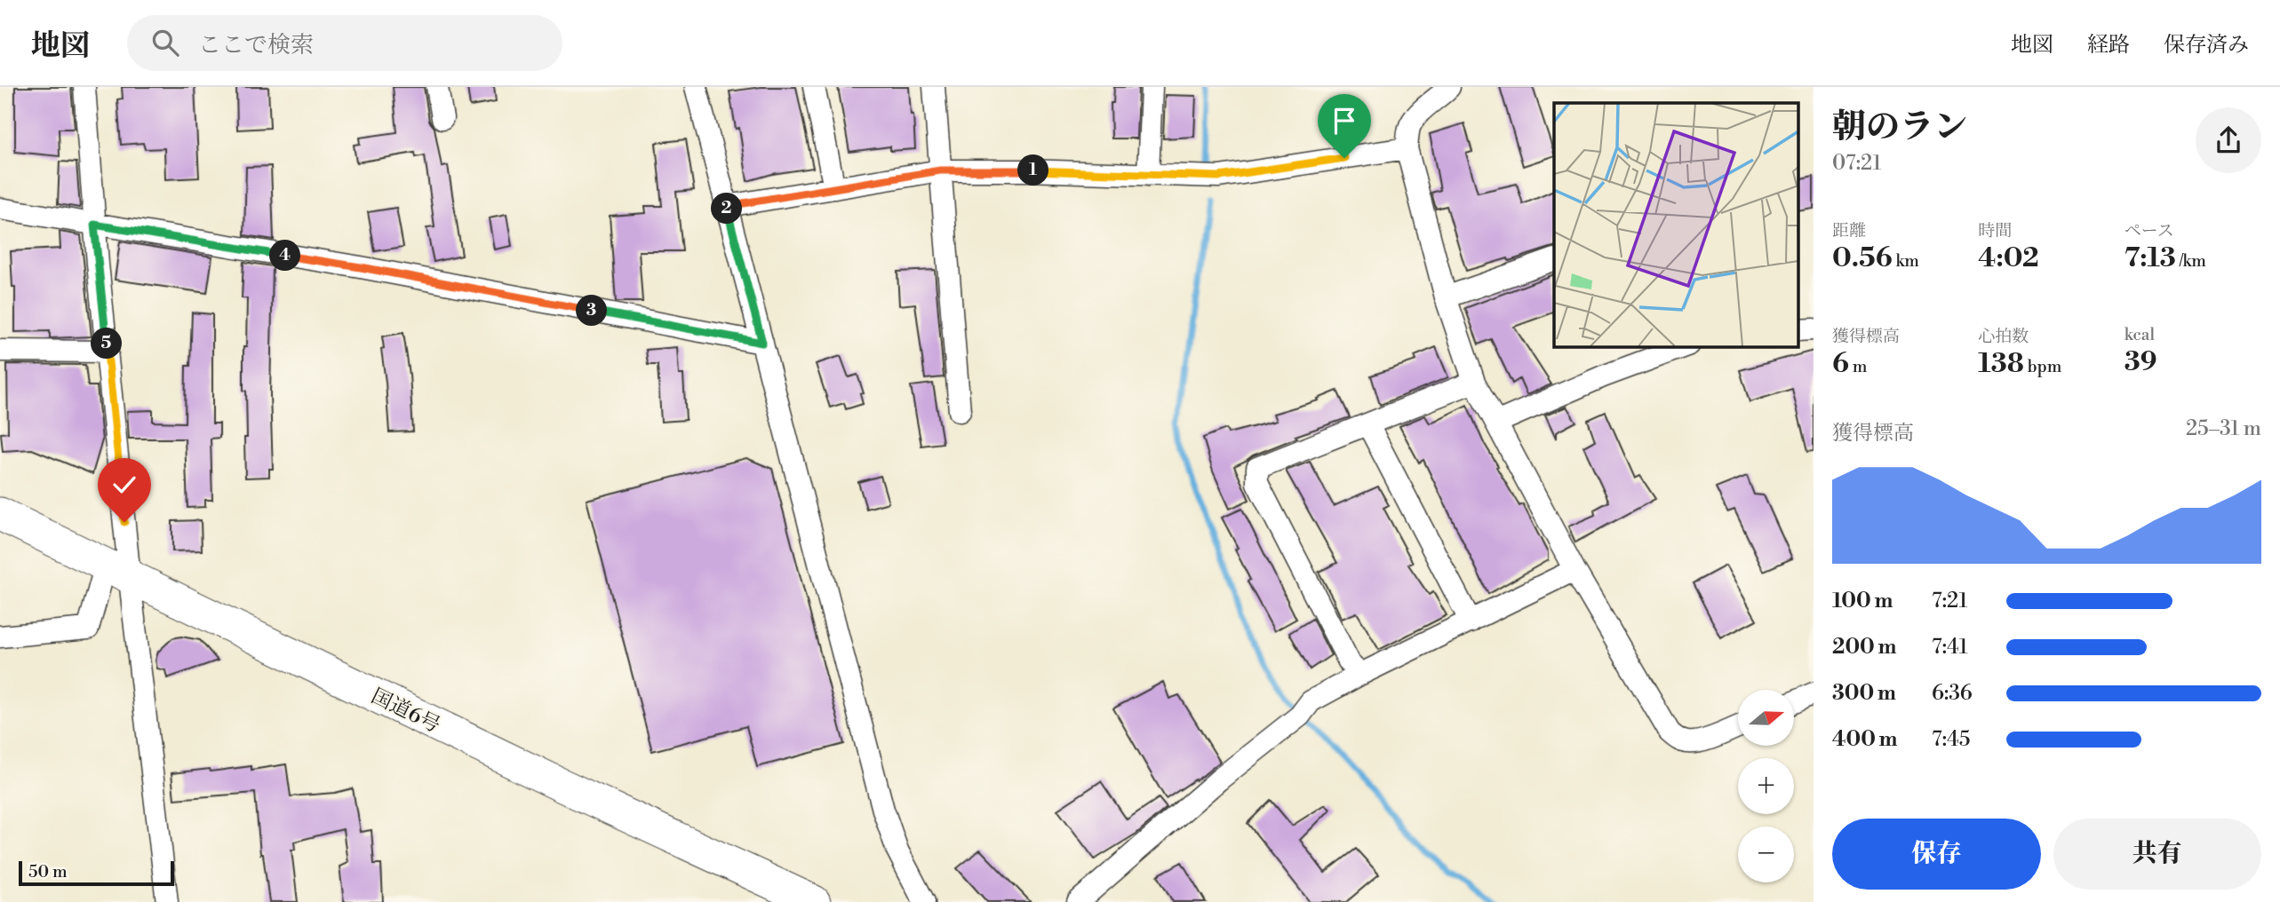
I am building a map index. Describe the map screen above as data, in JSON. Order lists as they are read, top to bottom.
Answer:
{
  "streets": {
    "highway": ["国道6号"]
  },
  "scale_bar": "50 m",
  "north": "right",
  "page": {
    "header": "地図",
    "search": "ここで検索",
    "nav": ["地図", "経路", "保存済み"],
    "heading": ["朝のラン", "07:21"],
    "pins": [
      "1",
      "2",
      "4",
      "3",
      "5"
    ],
    "stats": [
      ["距離", "0.56 km"],
      ["時間", "4:02"],
      ["ペース", "7:13 /km"],
      ["獲得標高", "6 m"],
      ["心拍数", "138 bpm"],
      ["kcal", "39"]
    ],
    "chart": ["獲得標高", "25–31 m"],
    "list": [
      {
        "name": "100 m",
        "note": "7:21"
      },
      {
        "name": "200 m",
        "note": "7:41"
      },
      {
        "name": "300 m",
        "note": "6:36"
      },
      {
        "name": "400 m",
        "note": "7:45"
      }
    ],
    "map_buttons": ["+", "−"],
    "buttons": ["保存", "共有"],
    "scale": "50 m"
  }
}
